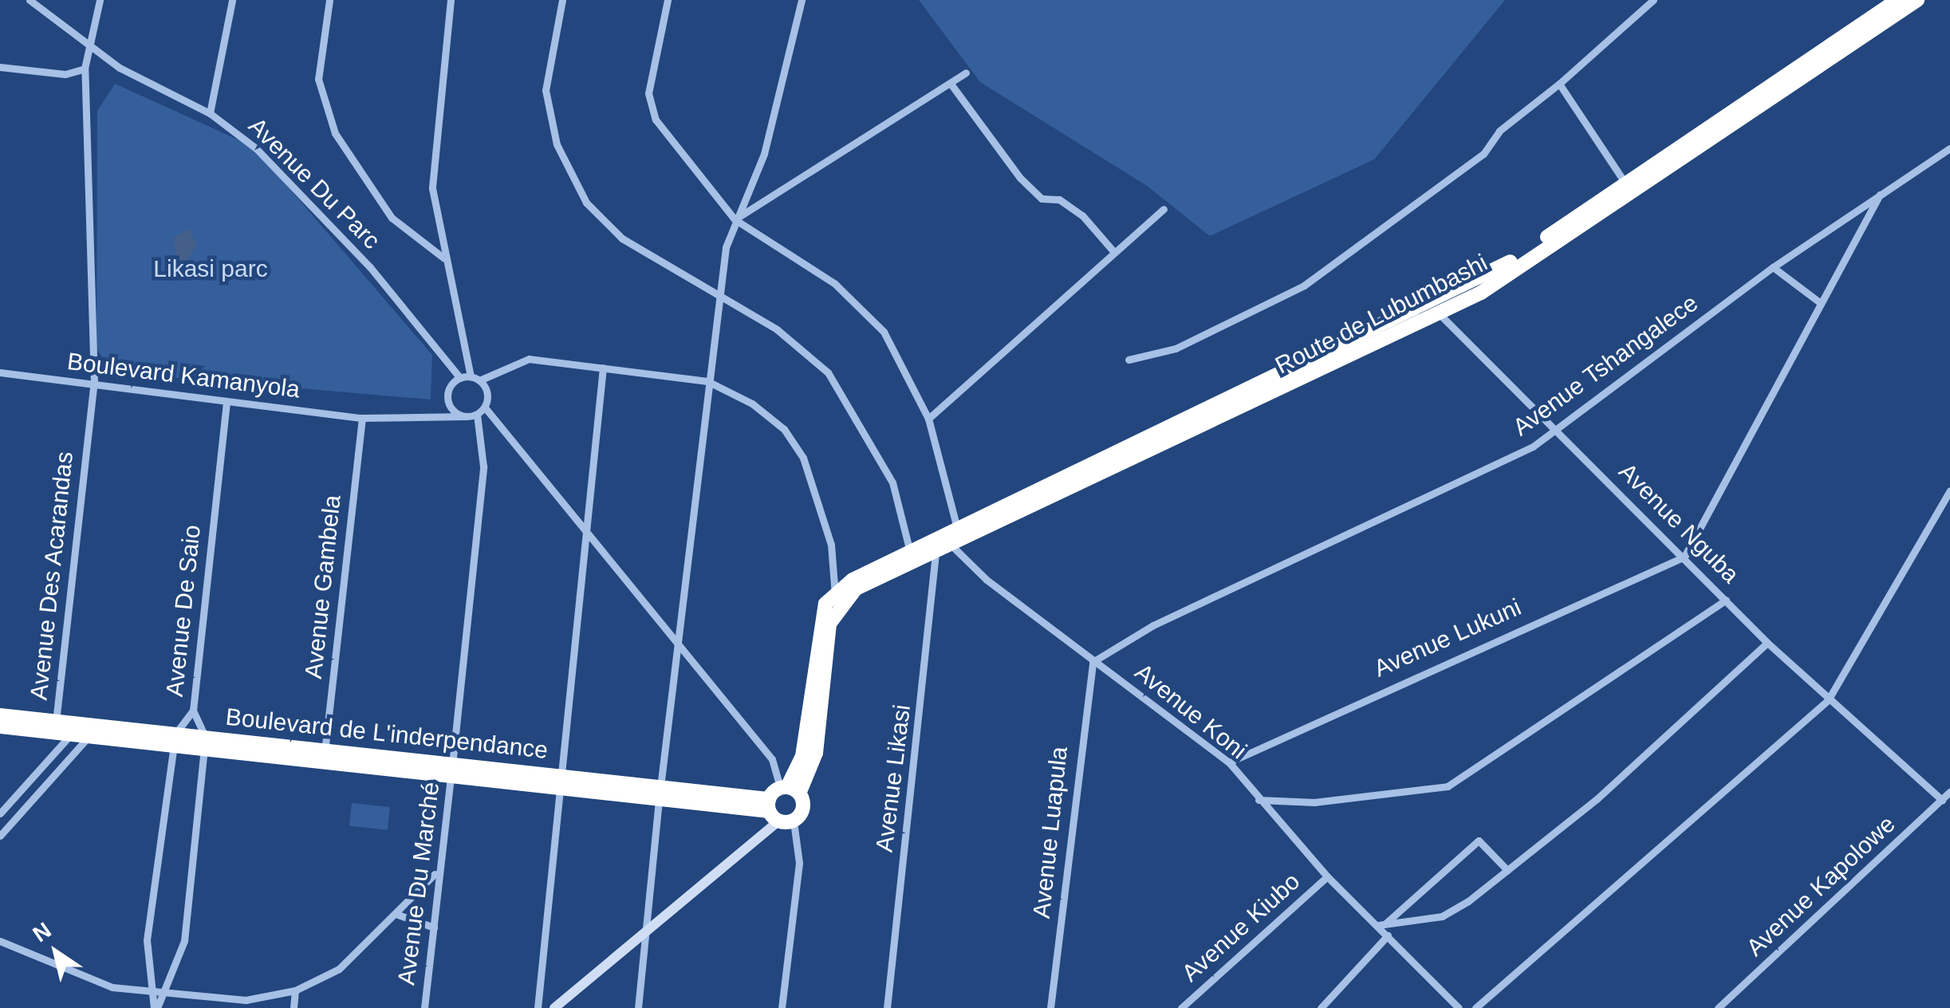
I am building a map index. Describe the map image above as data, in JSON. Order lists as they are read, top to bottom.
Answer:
{
  "streets": {
    "highway": ["Route de Lubumbashi", "Boulevard de L'inderpendance"],
    "street": [
      "Avenue Du Parc",
      "Avenue Tshangalece",
      "Boulevard Kamanyola",
      "Avenue Nguba",
      "Avenue Des Acarandas",
      "Avenue Gambela",
      "Avenue De Saio",
      "Avenue Lukuni",
      "Avenue Koni",
      "Avenue Likasi",
      "Avenue Luapula",
      "Avenue Du Marché",
      "Avenue Kapolowe",
      "Avenue Kiubo"
    ]
  },
  "crossings": [
    ["Avenue Du Parc", "Boulevard Kamanyola"],
    ["Avenue Du Parc", "Avenue Des Acarandas"],
    ["Avenue Du Parc", "Avenue Du Marché"],
    ["Route de Lubumbashi", "Avenue Nguba"],
    ["Route de Lubumbashi", "Avenue Koni"],
    ["Route de Lubumbashi", "Avenue Likasi"],
    ["Avenue Tshangalece", "Avenue Nguba"],
    ["Avenue Tshangalece", "Avenue Koni"],
    ["Avenue Tshangalece", "Avenue Luapula"],
    ["Boulevard Kamanyola", "Avenue Des Acarandas"],
    ["Boulevard Kamanyola", "Avenue Gambela"],
    ["Boulevard Kamanyola", "Avenue De Saio"],
    ["Boulevard Kamanyola", "Avenue Du Marché"],
    ["Avenue Nguba", "Avenue Lukuni"],
    ["Avenue Nguba", "Avenue Kapolowe"],
    ["Avenue Des Acarandas", "Boulevard de L'inderpendance"],
    ["Avenue Gambela", "Boulevard de L'inderpendance"],
    ["Avenue De Saio", "Boulevard de L'inderpendance"],
    ["Avenue Lukuni", "Avenue Koni"],
    ["Avenue Koni", "Avenue Luapula"],
    ["Avenue Koni", "Avenue Kiubo"],
    ["Boulevard de L'inderpendance", "Avenue Du Marché"]
  ],
  "parks": ["Likasi parc"],
  "north": "top left"
}
